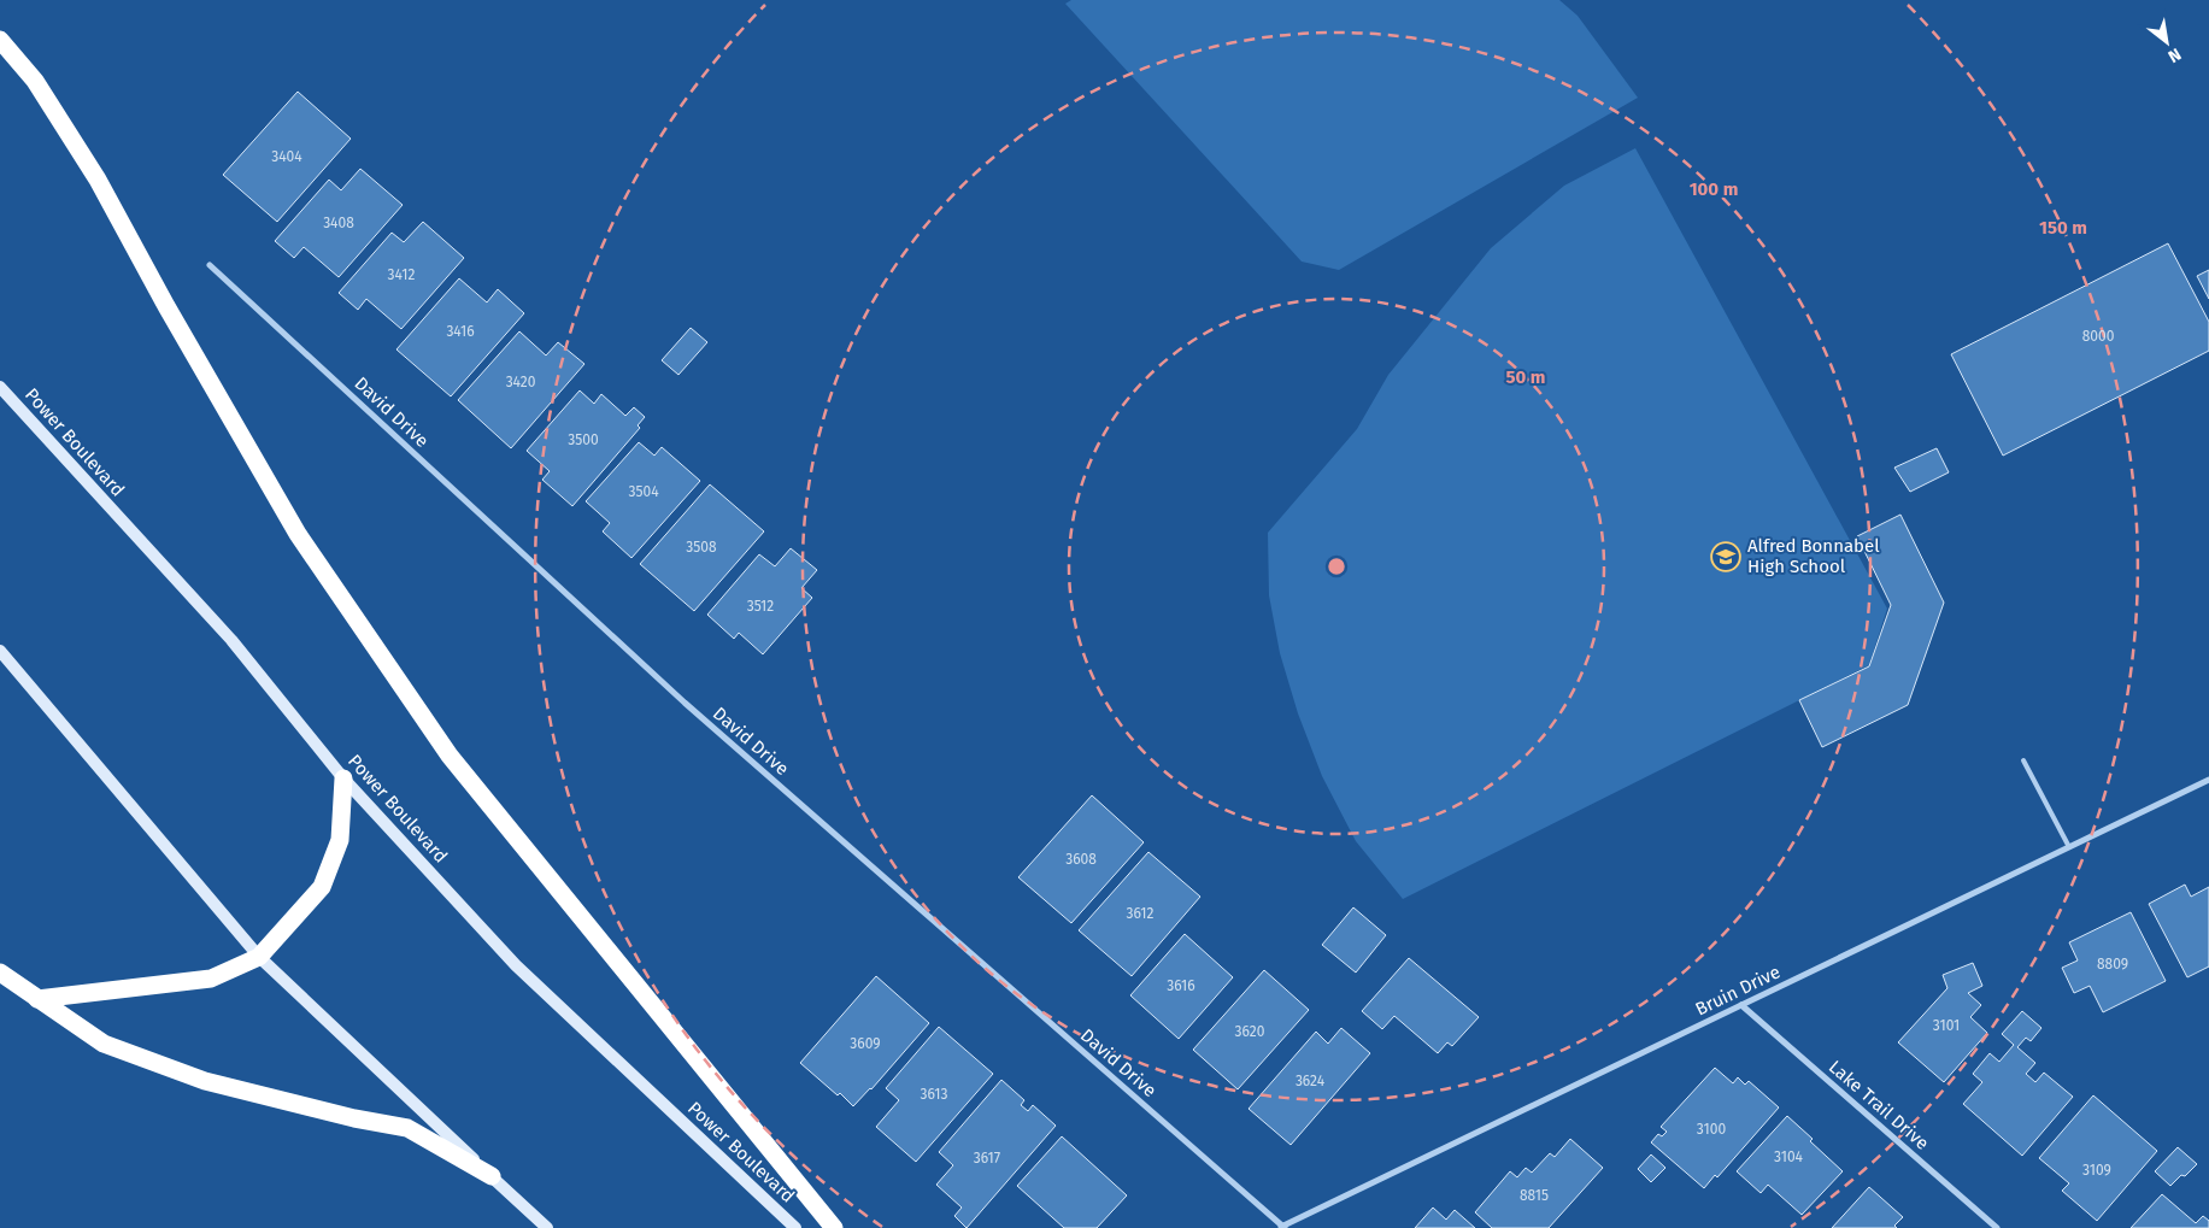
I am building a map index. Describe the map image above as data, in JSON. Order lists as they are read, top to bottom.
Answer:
{
  "streets": {
    "main road": ["Power Boulevard"],
    "street": ["David Drive", "Bruin Drive", "Lake Trail Drive"]
  },
  "crossings": [
    ["David Drive", "Bruin Drive"],
    ["Bruin Drive", "Lake Trail Drive"]
  ],
  "places": {
    "school or university": ["Alfred Bonnabel High School"]
  },
  "house_numbers": [
    "3404",
    "3408",
    "3412",
    "3416",
    "8000",
    "3420",
    "3500",
    "3504",
    "3508",
    "3512",
    "3608",
    "3612",
    "8809",
    "3616",
    "3101",
    "3620",
    "3609",
    "3624",
    "3613",
    "3100",
    "3104",
    "3617",
    "3109",
    "8815"
  ],
  "north": "bottom right",
  "rings": ["100 m", "150 m", "50 m"]
}
